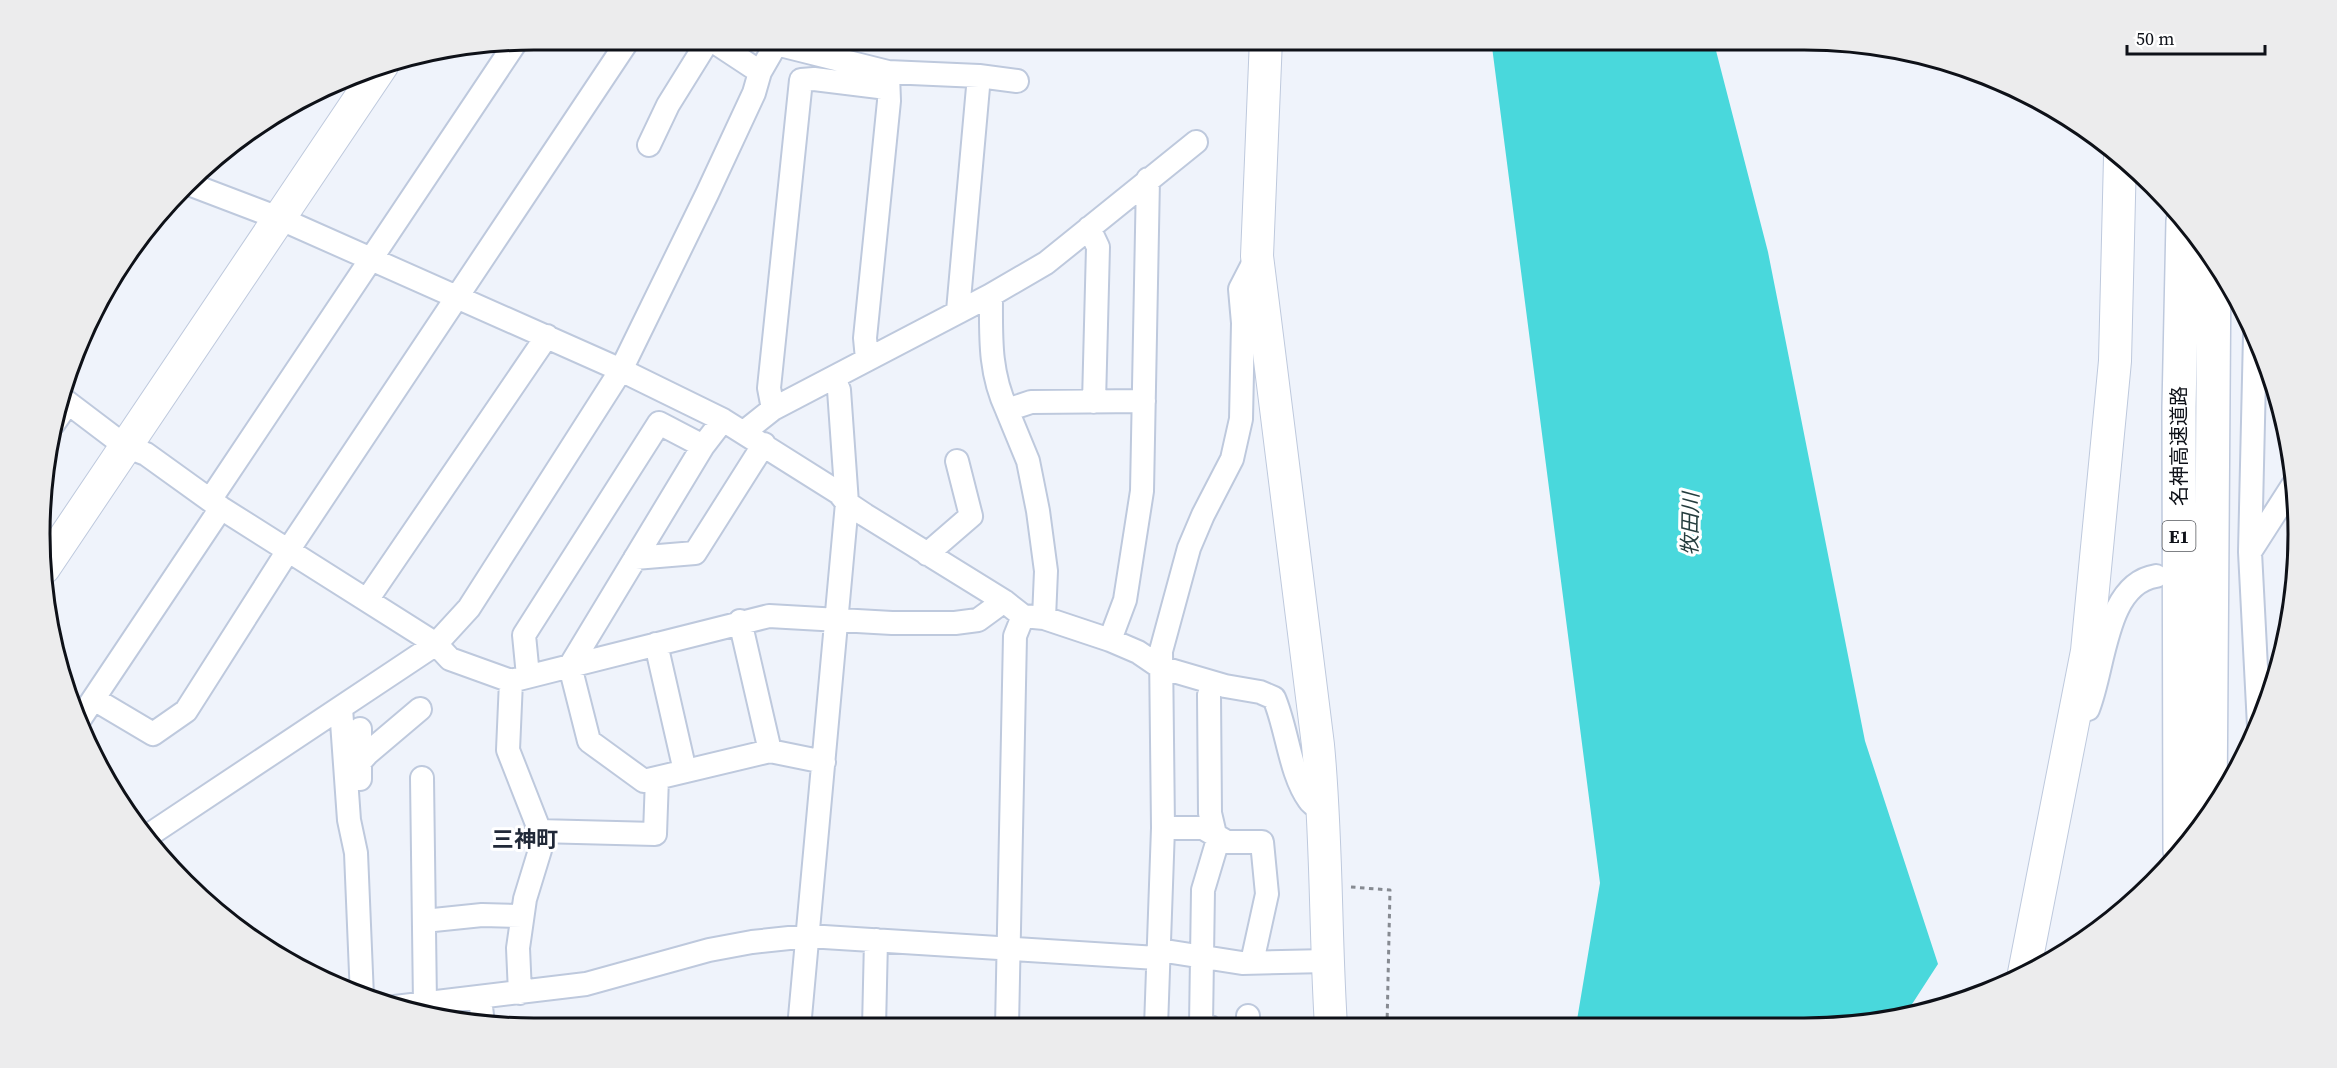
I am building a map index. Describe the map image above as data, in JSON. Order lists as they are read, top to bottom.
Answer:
{
  "streets": {
    "highway": ["名神高速道路", "E1"]
  },
  "districts": ["三神町"],
  "water": ["牧田川"],
  "scale_bar": "50 m"
}
